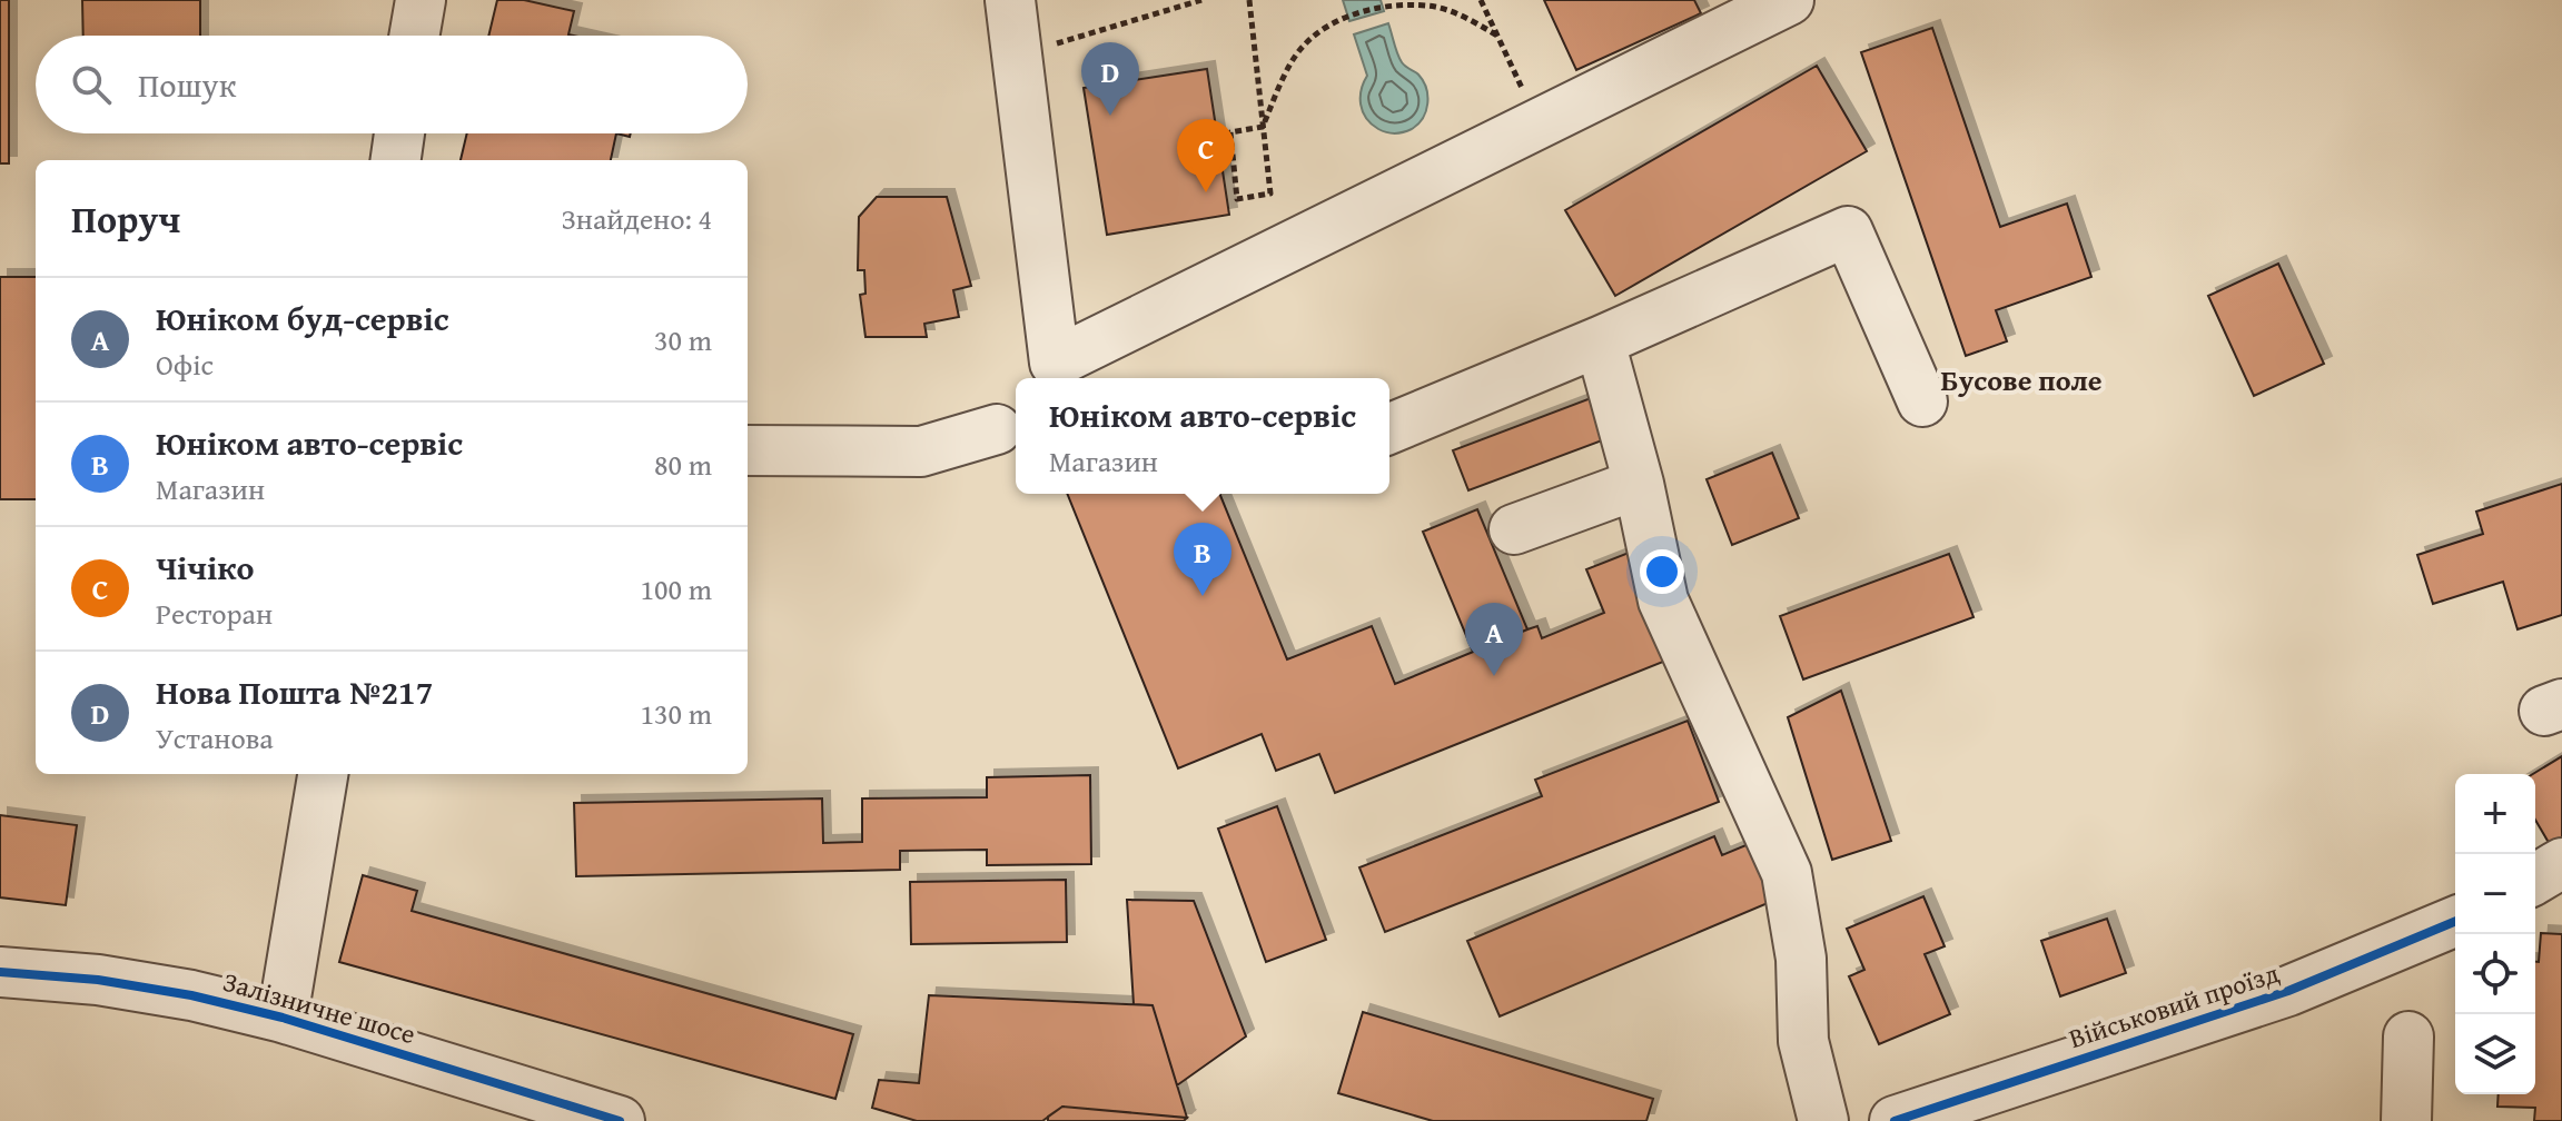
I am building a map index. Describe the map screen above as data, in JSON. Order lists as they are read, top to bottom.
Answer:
{
  "streets": {
    "street": ["Військовий проїзд", "Залізничне шосе"]
  },
  "districts": ["Бусове поле"],
  "page": {
    "search": "Пошук",
    "pins": [
      "D",
      "C",
      "B",
      "A"
    ],
    "heading": ["Поруч", "Знайдено: 4"],
    "list": [
      {
        "mark": "A",
        "name": "Юніком буд-сервіс",
        "note": "Офіс",
        "value": "30 m"
      },
      {
        "mark": "B",
        "name": "Юніком авто-сервіс",
        "note": "Магазин",
        "value": "80 m"
      },
      {
        "mark": "C",
        "name": "Чічіко",
        "note": "Ресторан",
        "value": "100 m"
      },
      {
        "mark": "D",
        "name": "Нова Пошта №217",
        "note": "Установа",
        "value": "130 m"
      }
    ],
    "popup": ["Юніком авто-сервіс", "Магазин"],
    "map_buttons": ["+", "−"]
  }
}
